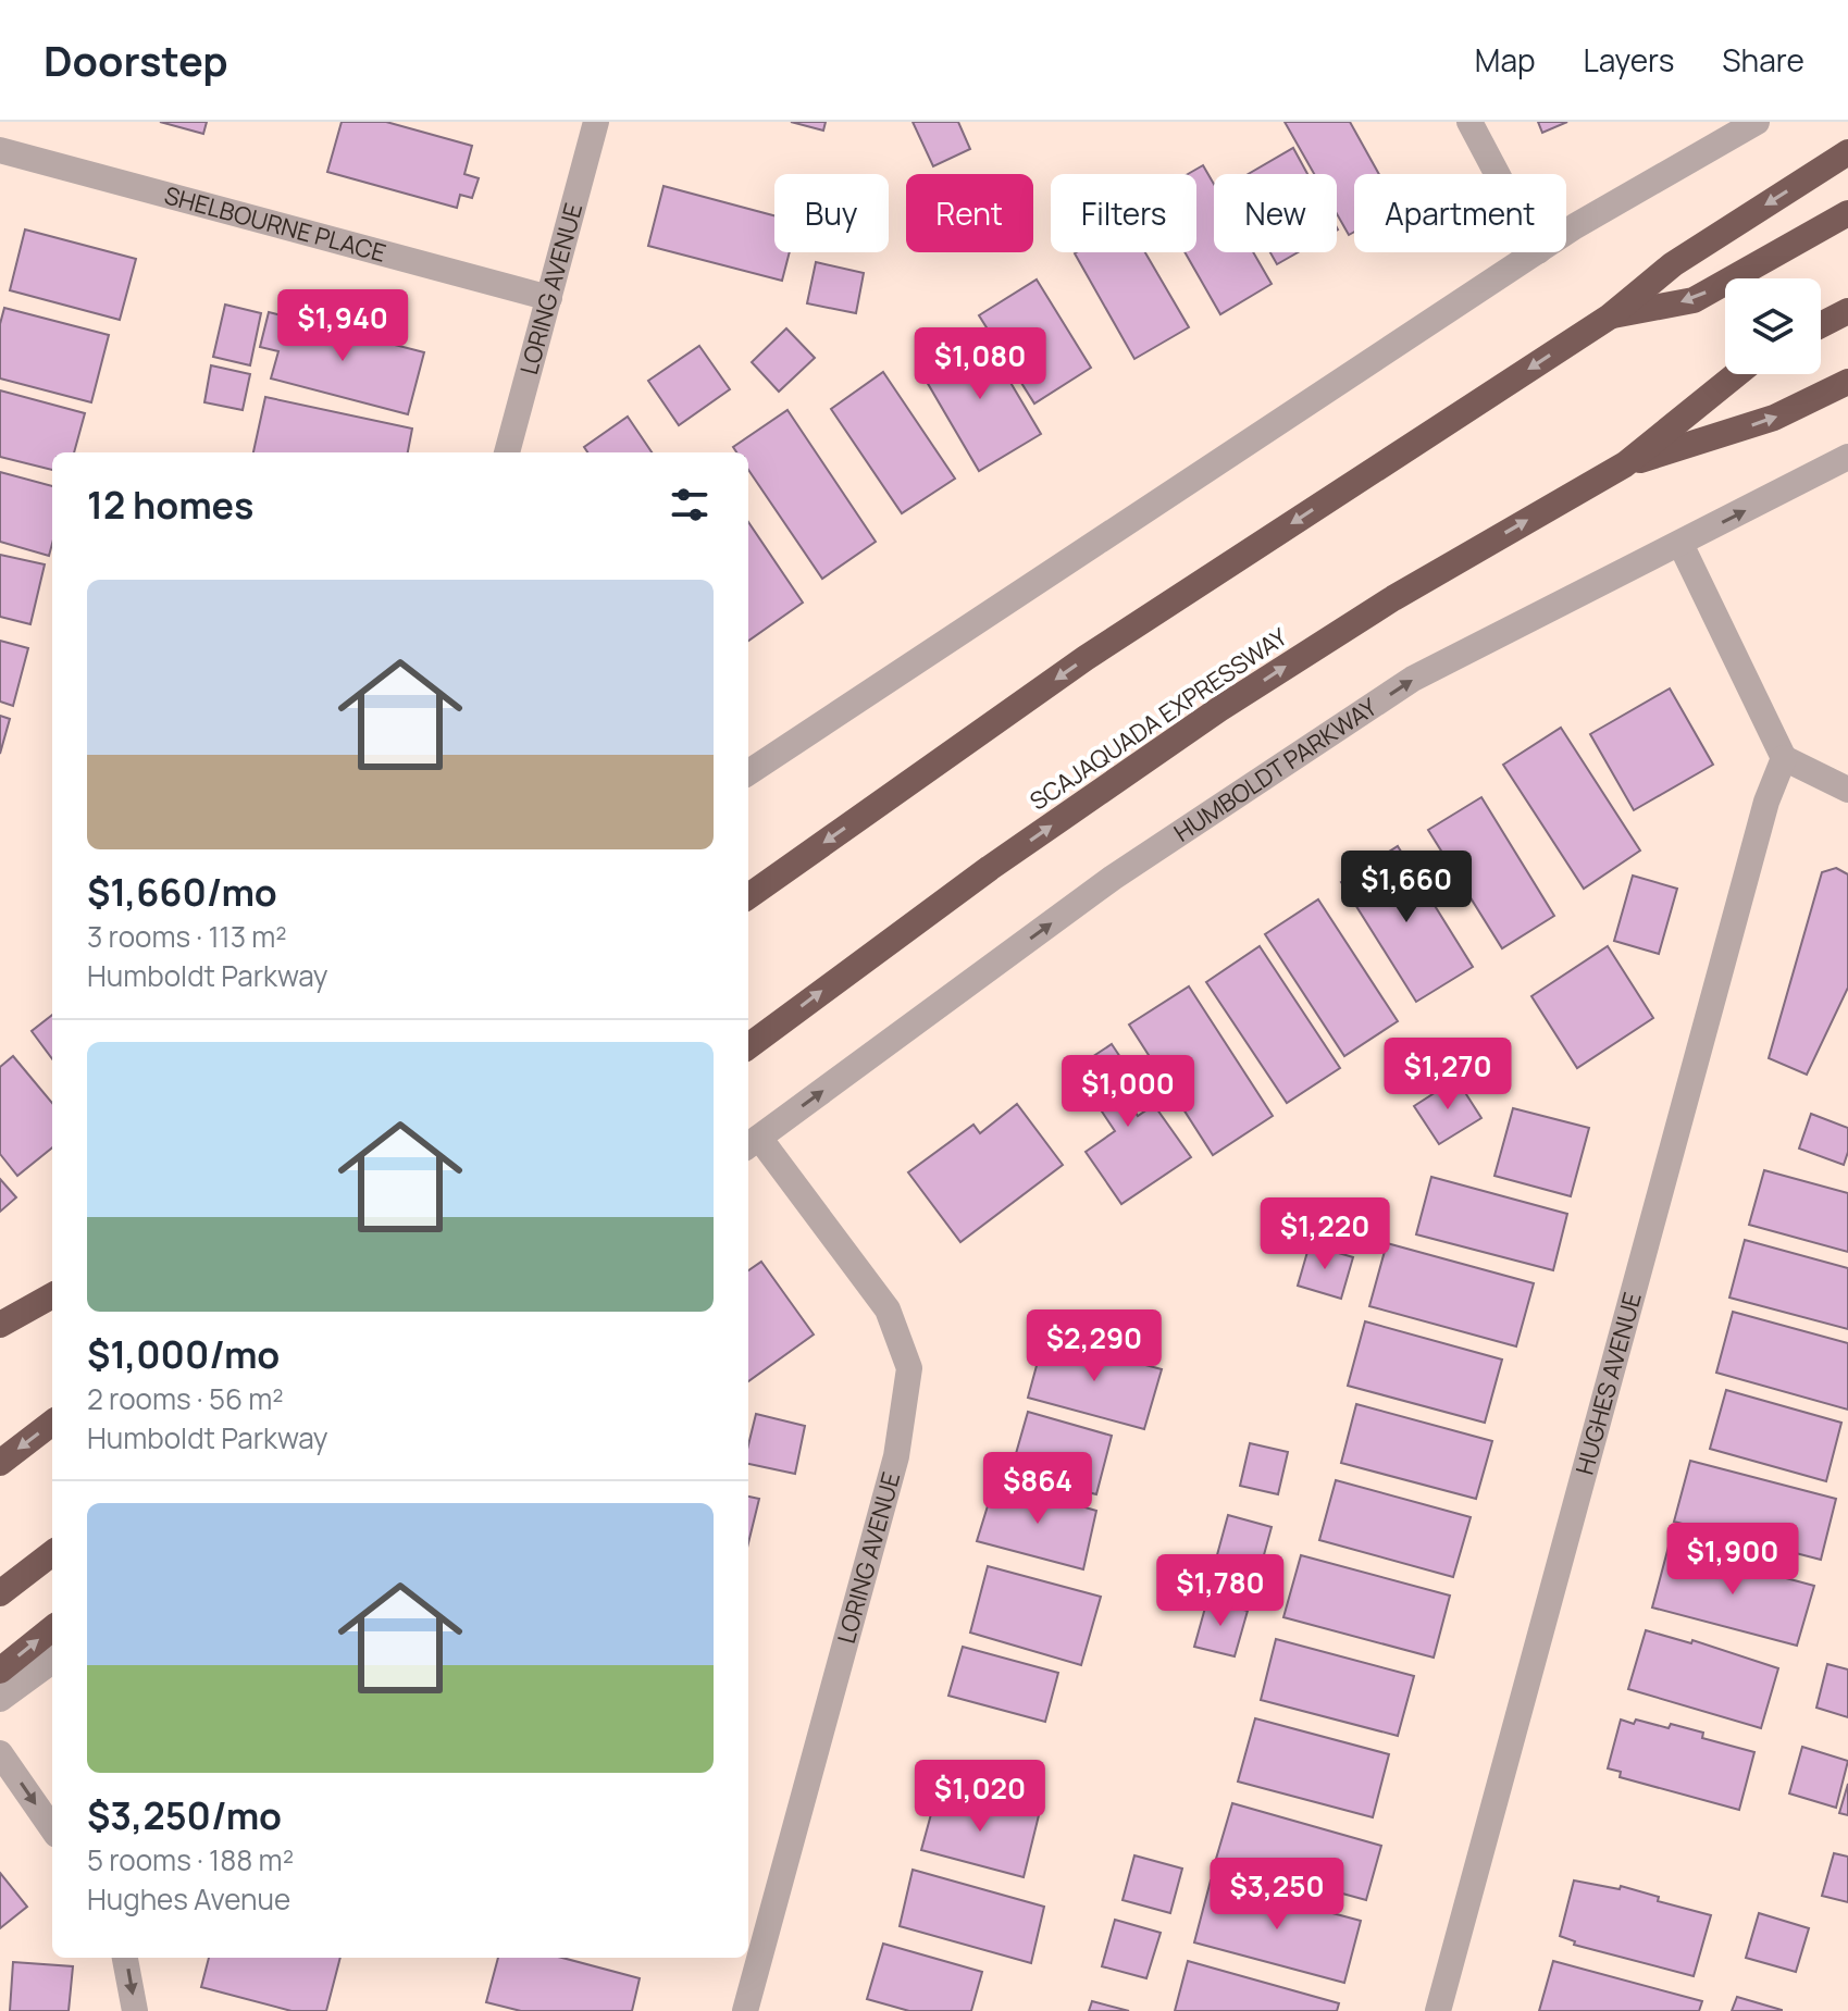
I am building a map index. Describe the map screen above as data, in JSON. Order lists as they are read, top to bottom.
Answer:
{
  "streets": {
    "highway": ["SCAJAQUADA EXPRESSWAY"],
    "street": [
      "SHELBOURNE PLACE",
      "LORING AVENUE",
      "HUMBOLDT PARKWAY",
      "HUGHES AVENUE"
    ]
  },
  "crossings": [
    ["SHELBOURNE PLACE", "LORING AVENUE"],
    ["LORING AVENUE", "HUMBOLDT PARKWAY"]
  ],
  "one_way": ["HUMBOLDT PARKWAY"],
  "page": {
    "header": "Doorstep",
    "nav": ["Map", "Layers", "Share"],
    "chip": [
      "Buy",
      "Rent",
      "Filters",
      "New",
      "Apartment"
    ],
    "price": [
      "$1,940",
      "$1,080",
      "$1,660",
      "$1,270",
      "$1,000",
      "$1,220",
      "$2,290",
      "$864",
      "$1,900",
      "$1,780",
      "$1,020",
      "$3,250"
    ],
    "heading": "12 homes",
    "list": [
      {
        "name": "$1,660/mo",
        "note": "3 rooms · 113 m² · Humboldt Parkway"
      },
      {
        "name": "$1,000/mo",
        "note": "2 rooms · 56 m² · Humboldt Parkway"
      },
      {
        "name": "$3,250/mo",
        "note": "5 rooms · 188 m² · Hughes Avenue"
      }
    ]
  }
}
